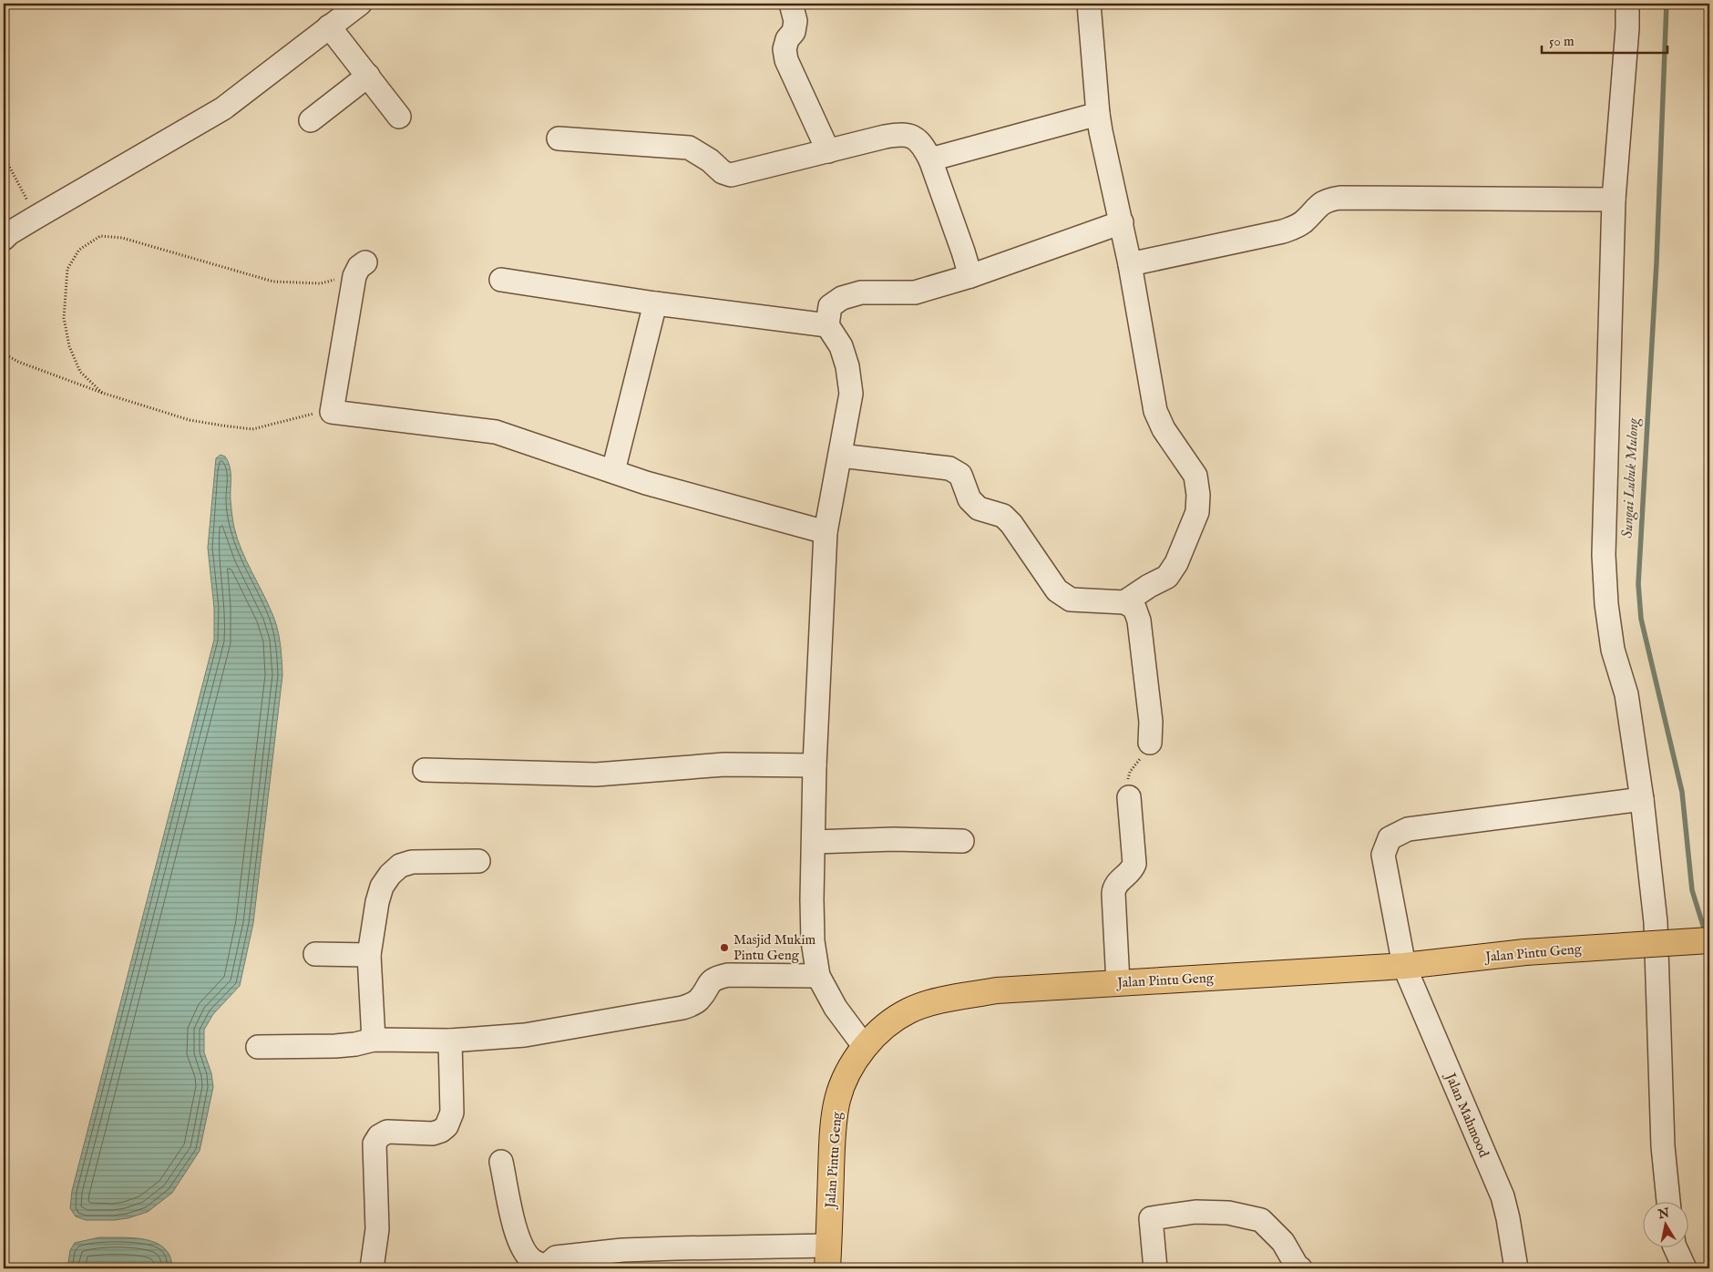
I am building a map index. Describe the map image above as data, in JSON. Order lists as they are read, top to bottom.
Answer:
{
  "streets": {
    "main road": ["Jalan Pintu Geng"],
    "street": ["Jalan Mahmood"]
  },
  "crossings": [
    ["Jalan Pintu Geng", "Jalan Mahmood"]
  ],
  "water": ["Sungai Lubuk Mulong"],
  "places": ["Masjid Mukim Pintu Geng"],
  "scale_bar": "50 m",
  "north": "top"
}
